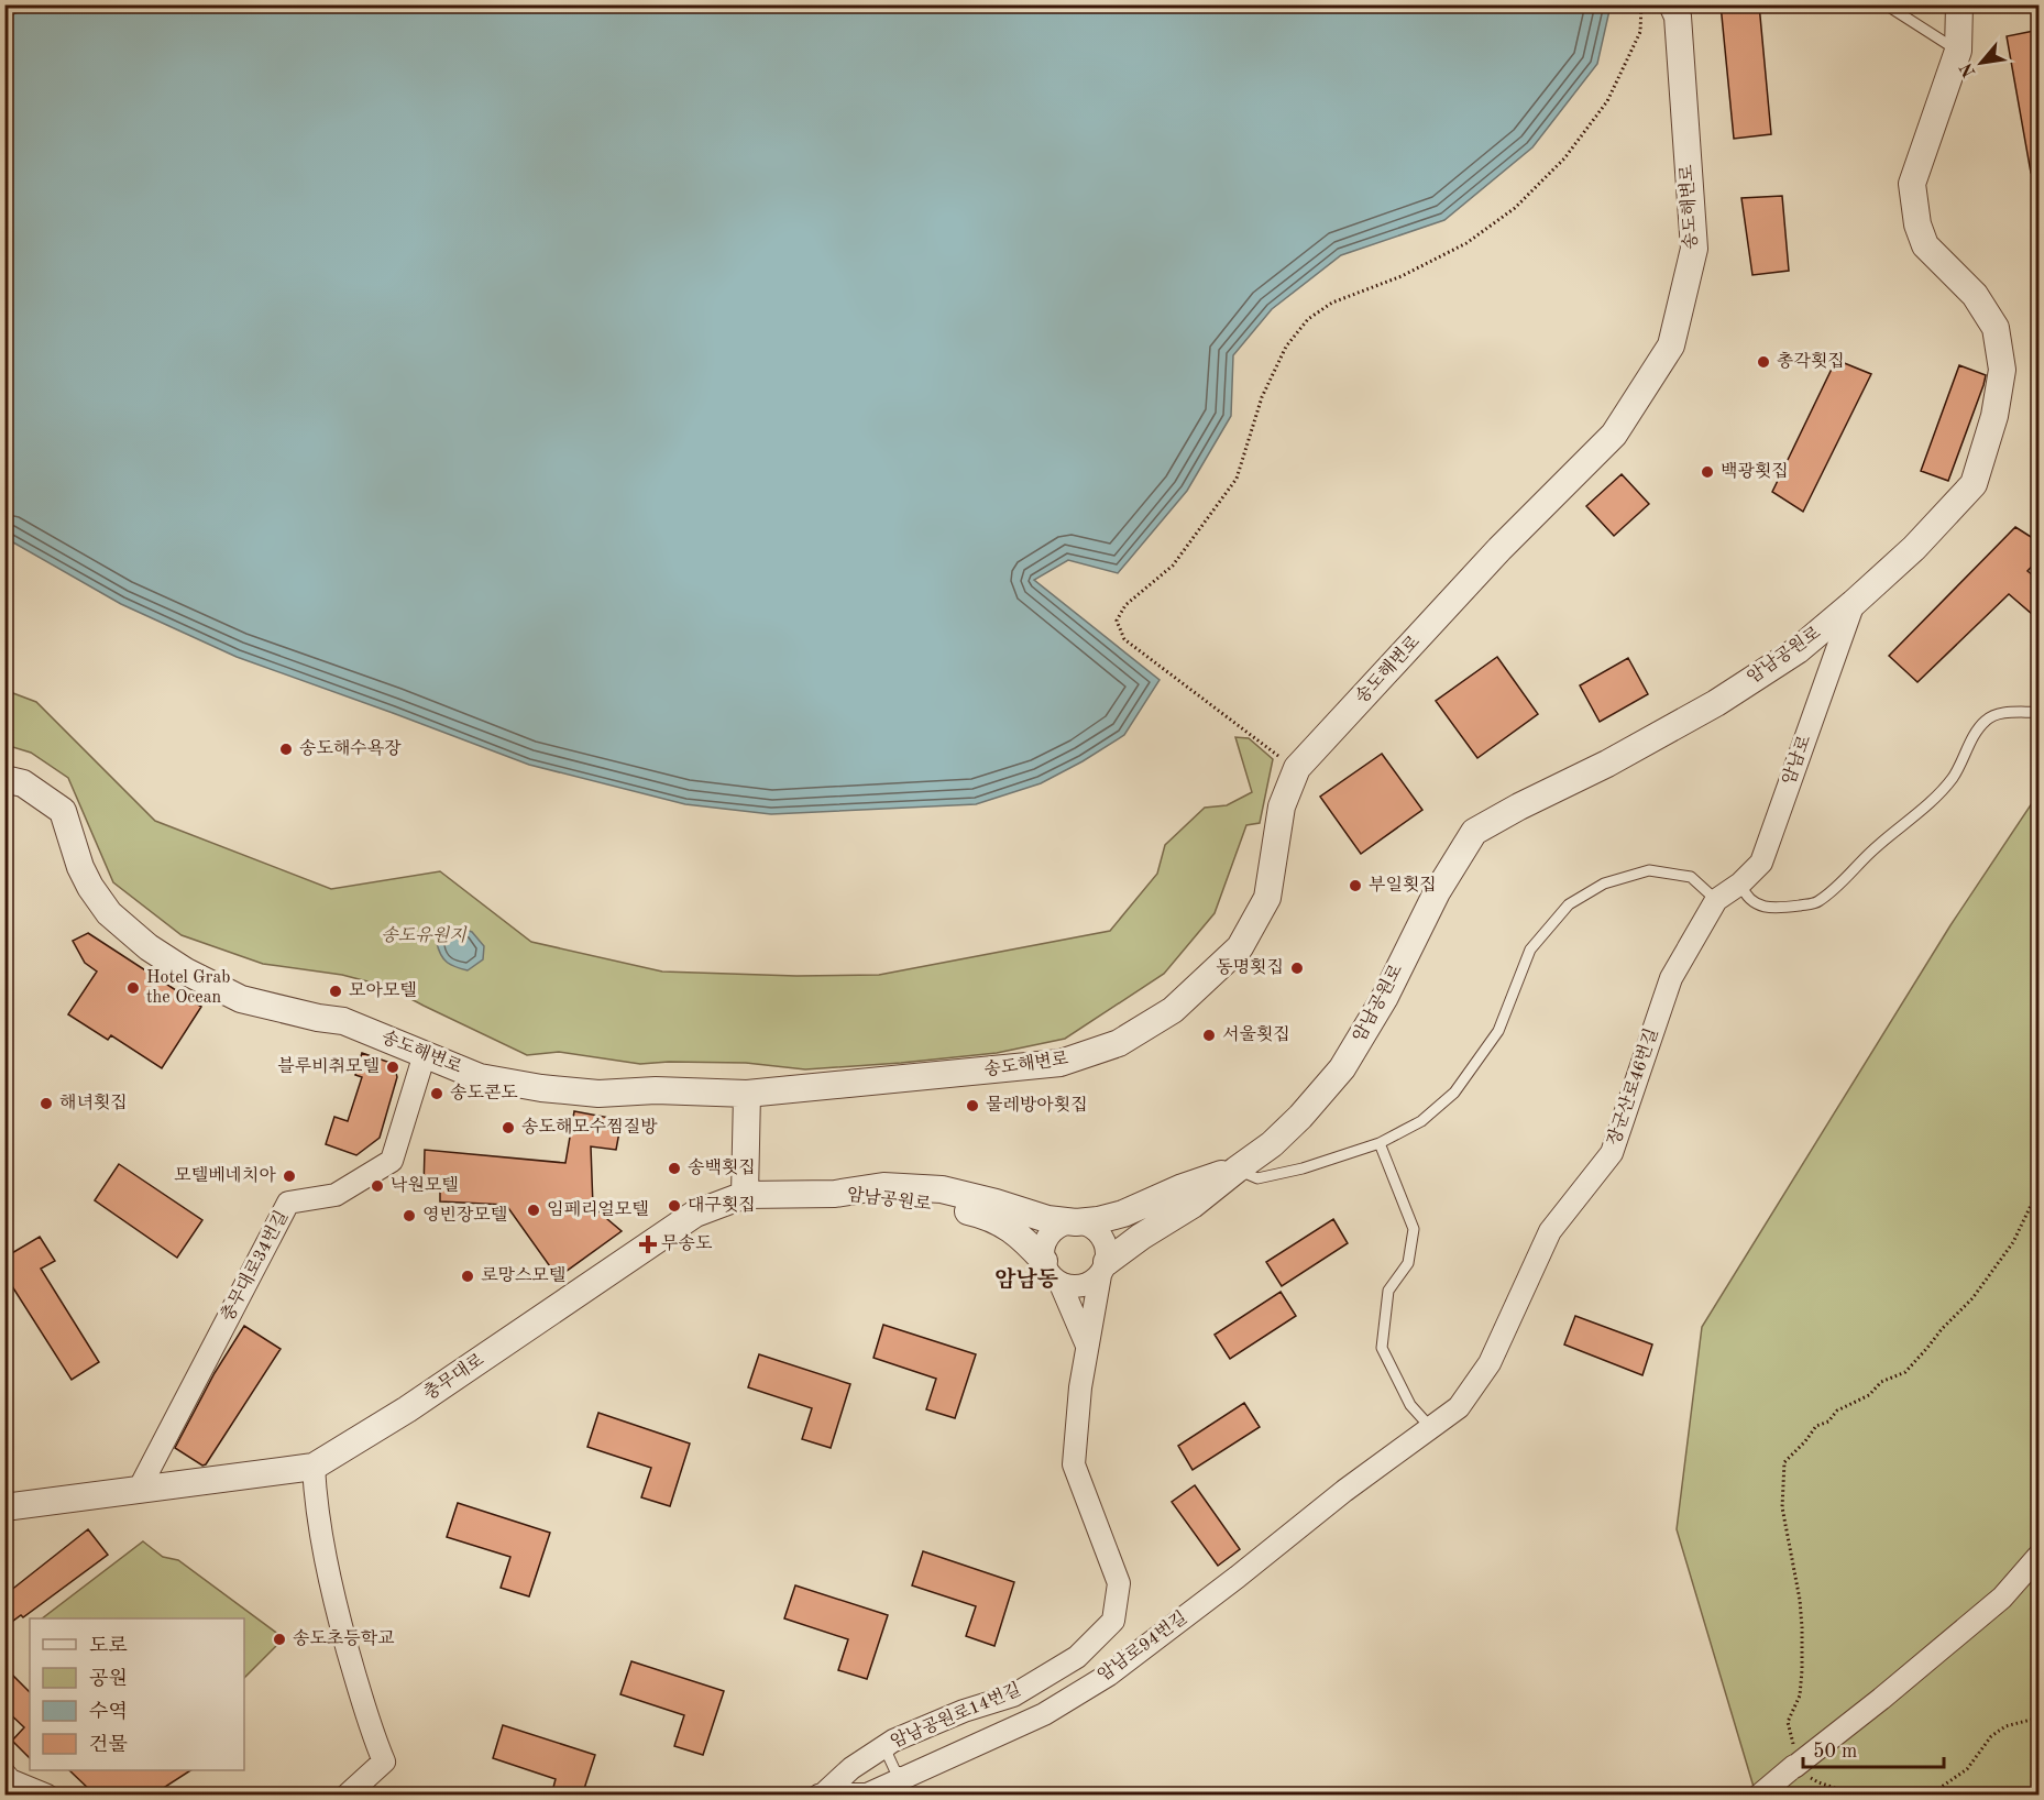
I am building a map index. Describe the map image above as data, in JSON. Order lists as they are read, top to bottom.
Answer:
{
  "streets": {
    "street": [
      "송도해변로",
      "암남공원로",
      "암남로",
      "장군산로46번길",
      "충무대로34번길",
      "충무대로",
      "암남로94번길",
      "암남공원로14번길"
    ]
  },
  "crossings": [
    ["송도해변로", "충무대로34번길"],
    ["암남공원로", "암남로"],
    ["암남공원로", "충무대로"],
    ["암남공원로", "암남공원로14번길"],
    ["암남로", "장군산로46번길"],
    ["장군산로46번길", "암남로94번길"],
    ["충무대로34번길", "충무대로"],
    ["암남로94번길", "암남공원로14번길"]
  ],
  "districts": ["암남동"],
  "parks": ["송도유원지"],
  "places": {
    "other": [
      "총각횟집",
      "백광횟집",
      "송도해수욕장",
      "부일횟집",
      "동명횟집",
      "Hotel Grab the Ocean",
      "모아모텔",
      "서울횟집",
      "블루비취모텔",
      "송도콘도",
      "해녀횟집",
      "물레방아횟집",
      "송도해모수찜질방",
      "송백횟집",
      "모텔베네치아",
      "낙원모텔",
      "대구횟집",
      "임페리얼모텔",
      "영빈장모텔",
      "로망스모텔",
      "송도초등학교"
    ],
    "health": ["무송도"]
  },
  "legend": [
    "도로",
    "공원",
    "수역",
    "건물"
  ],
  "scale_bar": "50 m",
  "north": "bottom left"
}
